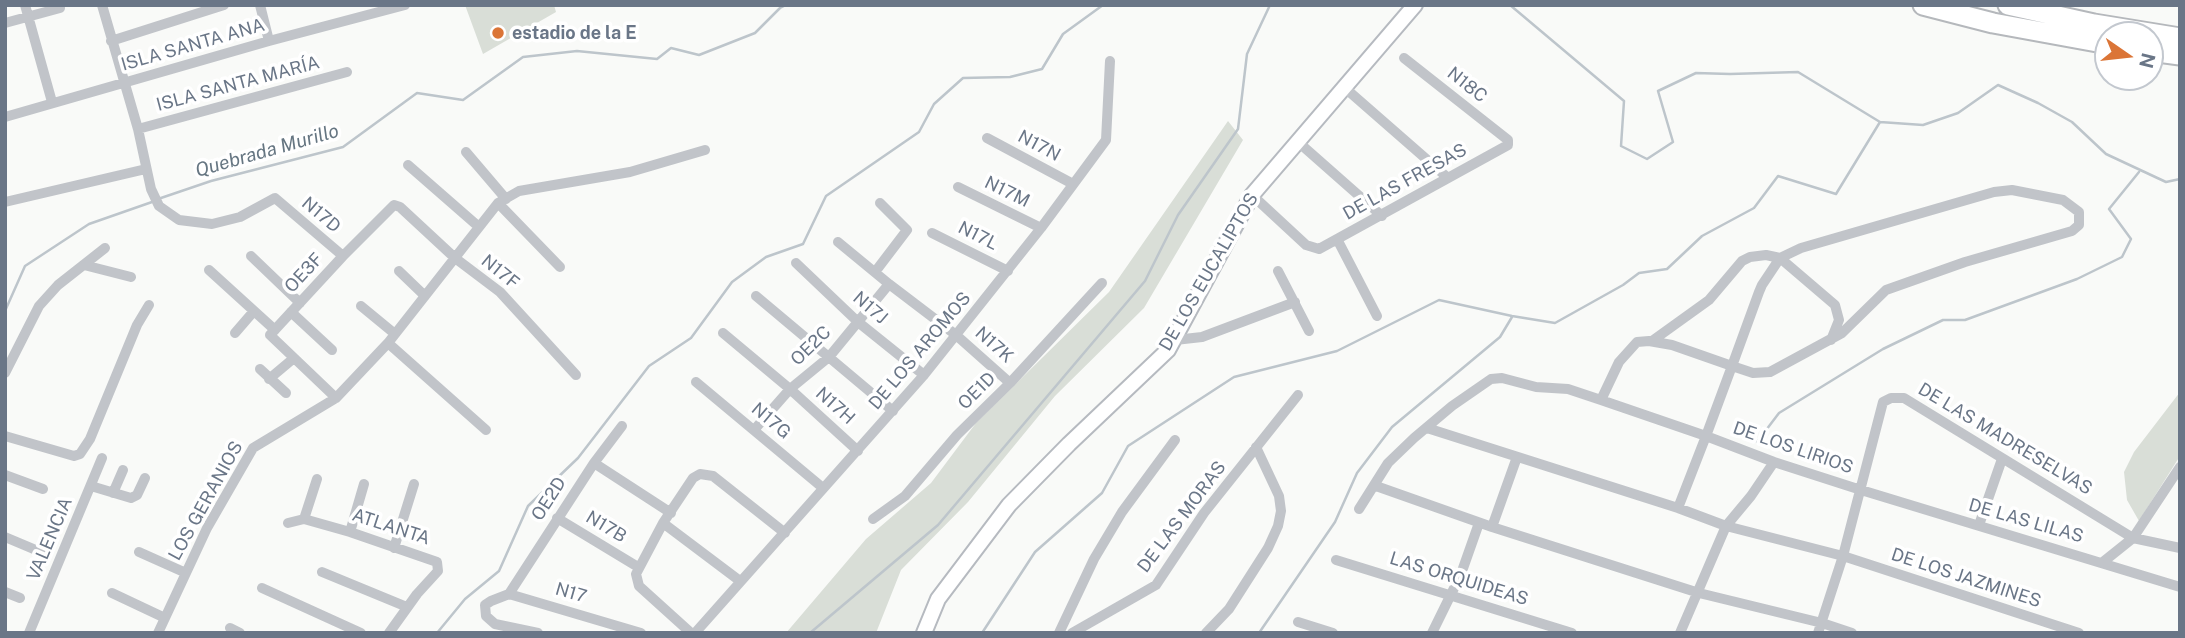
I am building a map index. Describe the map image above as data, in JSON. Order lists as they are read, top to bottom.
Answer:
{
  "streets": {
    "street": [
      "ISLA SANTA ANA",
      "ISLA SANTA MARÍA",
      "N18C",
      "N17N",
      "DE LAS FRESAS",
      "N17M",
      "N17D",
      "N17L",
      "N17F",
      "DE LOS EUCALIPTOS",
      "OE3F",
      "N17J",
      "N17K",
      "OE2C",
      "DE LOS AROMOS",
      "OE1D",
      "N17H",
      "N17G",
      "DE LAS MADRESELVAS",
      "DE LOS LIRIOS",
      "OE2D",
      "LOS GERANIOS",
      "DE LAS MORAS",
      "DE LAS LILAS",
      "ATLANTA",
      "N17B",
      "VALENCIA",
      "DE LOS JAZMINES",
      "LAS ORQUIDEAS",
      "N17"
    ]
  },
  "crossings": [
    ["N18C", "DE LAS FRESAS"],
    ["N17N", "DE LOS AROMOS"],
    ["DE LAS FRESAS", "DE LOS EUCALIPTOS"],
    ["N17M", "DE LOS AROMOS"],
    ["N17D", "OE3F"],
    ["N17L", "DE LOS AROMOS"],
    ["N17F", "OE3F"],
    ["N17F", "LOS GERANIOS"],
    ["N17J", "OE2C"],
    ["N17J", "DE LOS AROMOS"],
    ["N17K", "OE2C"],
    ["N17K", "DE LOS AROMOS"],
    ["N17K", "OE1D"],
    ["OE2C", "N17H"],
    ["OE2C", "N17G"],
    ["DE LOS AROMOS", "N17H"],
    ["DE LOS AROMOS", "N17G"],
    ["DE LAS MADRESELVAS", "DE LOS LIRIOS"],
    ["DE LAS MADRESELVAS", "DE LAS LILAS"],
    ["DE LAS MADRESELVAS", "DE LOS JAZMINES"],
    ["DE LOS LIRIOS", "DE LAS LILAS"],
    ["DE LOS LIRIOS", "DE LOS JAZMINES"],
    ["OE2D", "N17B"],
    ["OE2D", "N17"]
  ],
  "water": ["Quebrada Murillo"],
  "places": ["estadio de la E"],
  "north": "right"
}
